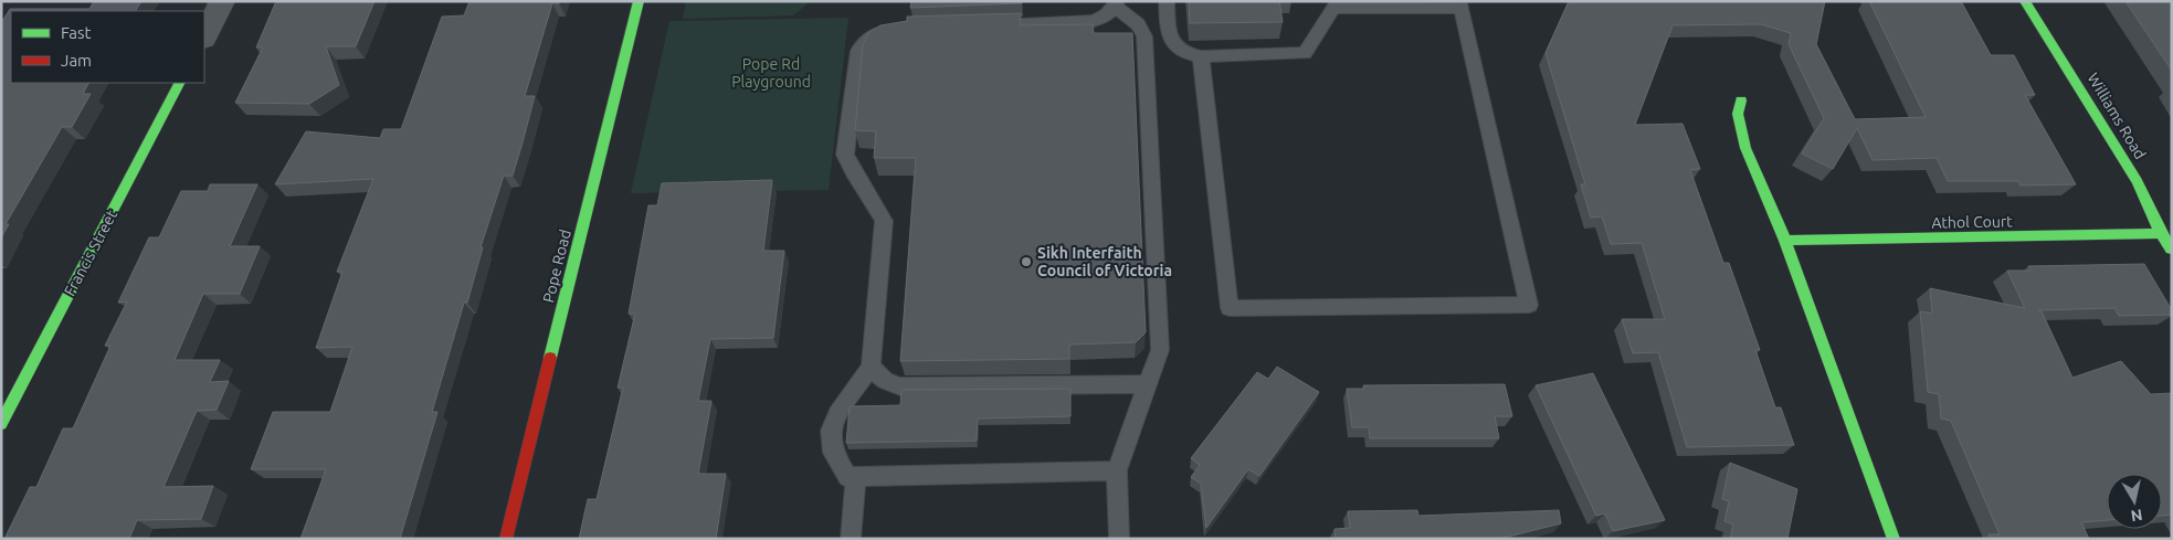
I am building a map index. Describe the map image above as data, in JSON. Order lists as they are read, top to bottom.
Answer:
{
  "streets": {
    "street": [
      "Williams Road",
      "Athol Court",
      "Francis Street",
      "Pope Road"
    ]
  },
  "crossings": [
    ["Williams Road", "Athol Court"]
  ],
  "parks": ["Pope Rd Playground"],
  "places": ["Sikh Interfaith Council of Victoria"],
  "legend": ["Fast", "Jam"],
  "north": "bottom"
}
